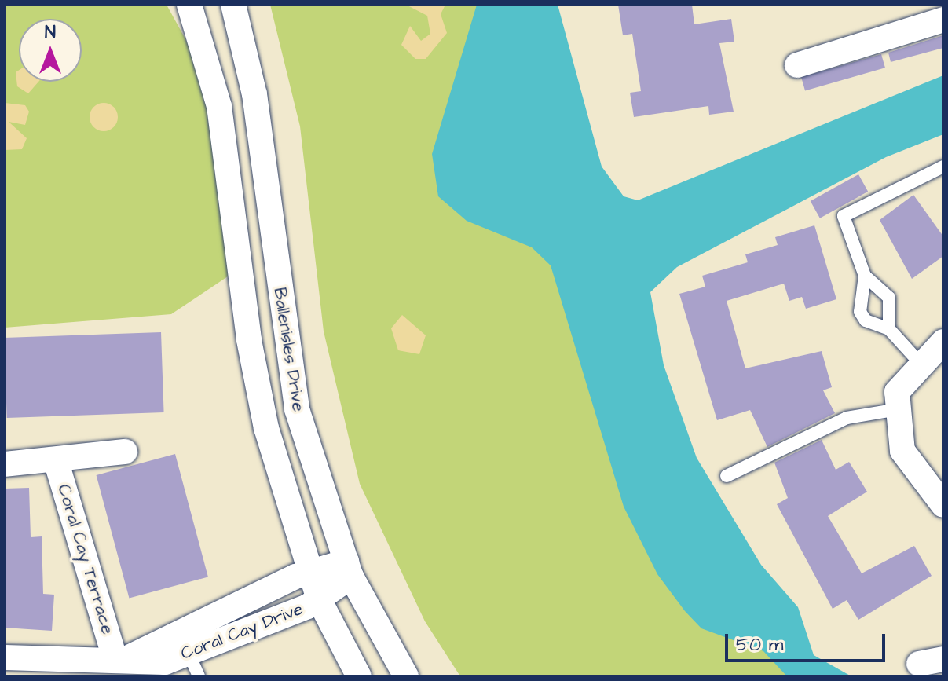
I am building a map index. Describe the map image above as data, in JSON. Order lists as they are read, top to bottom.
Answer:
{
  "streets": {
    "street": ["Ballenisles Drive", "Coral Cay Terrace", "Coral Cay Drive"]
  },
  "crossings": [
    ["Ballenisles Drive", "Coral Cay Drive"],
    ["Coral Cay Terrace", "Coral Cay Drive"]
  ],
  "scale_bar": "50 m",
  "north": "top"
}
